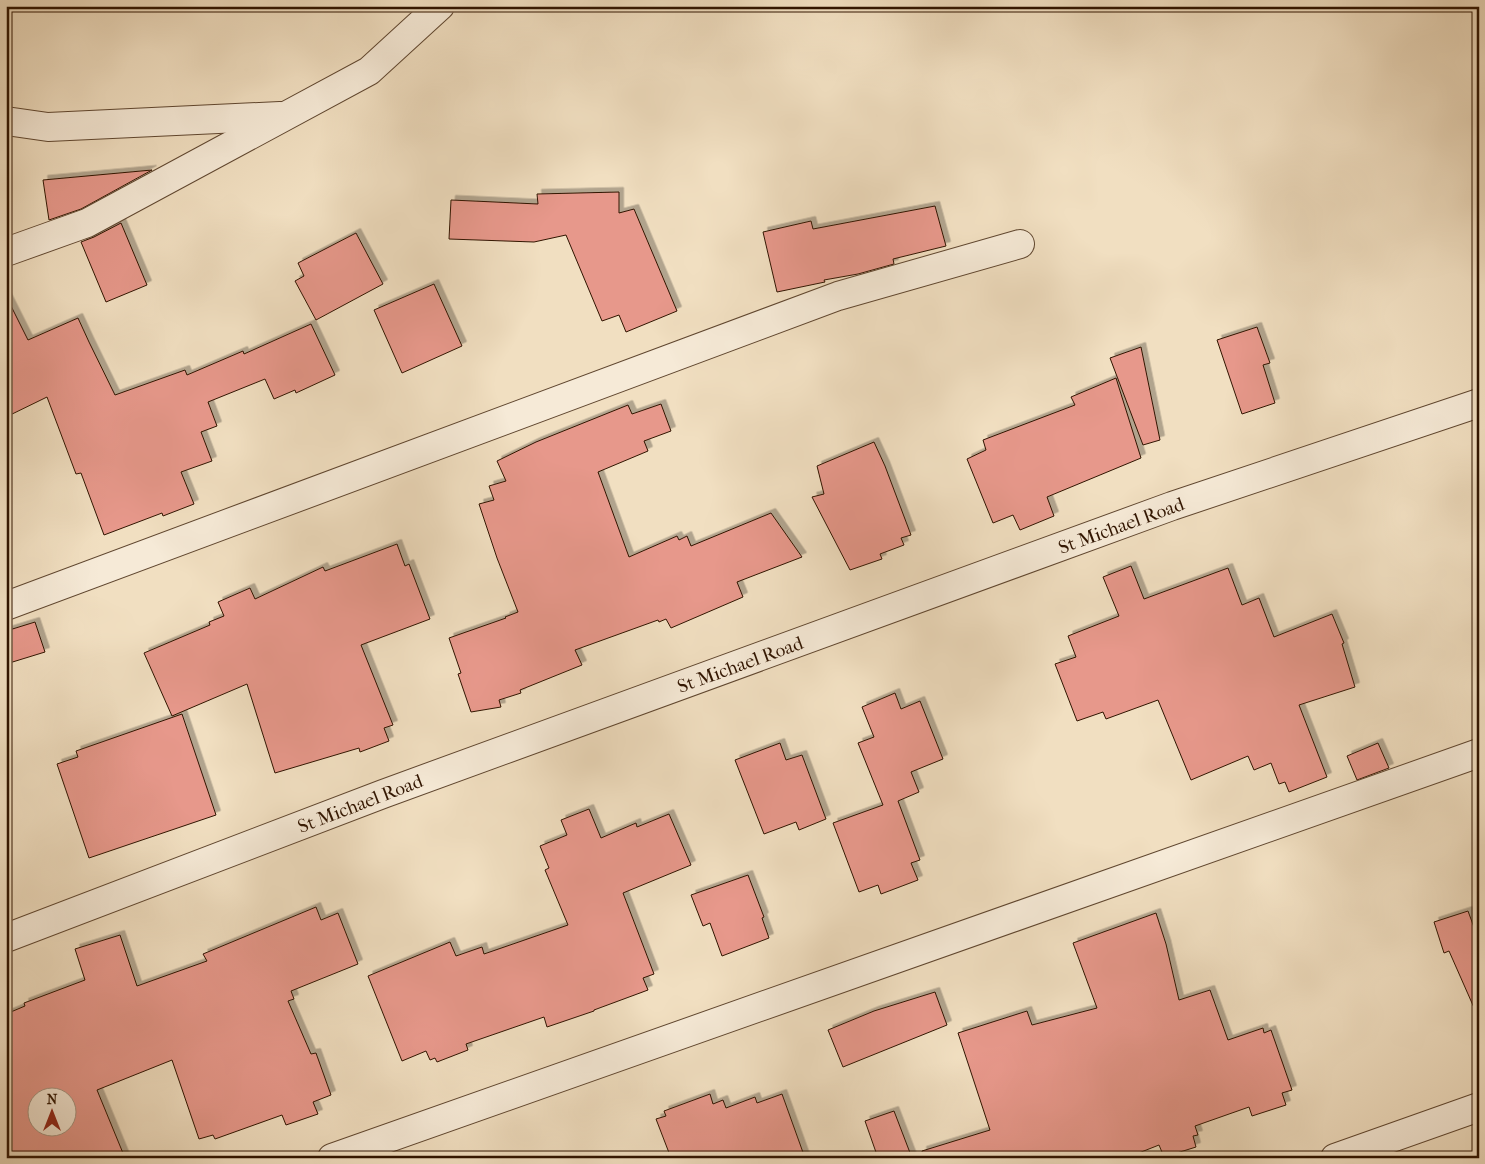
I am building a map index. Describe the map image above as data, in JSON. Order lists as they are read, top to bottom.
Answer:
{
  "streets": {
    "street": ["St Michael Road"]
  },
  "north": "top"
}
